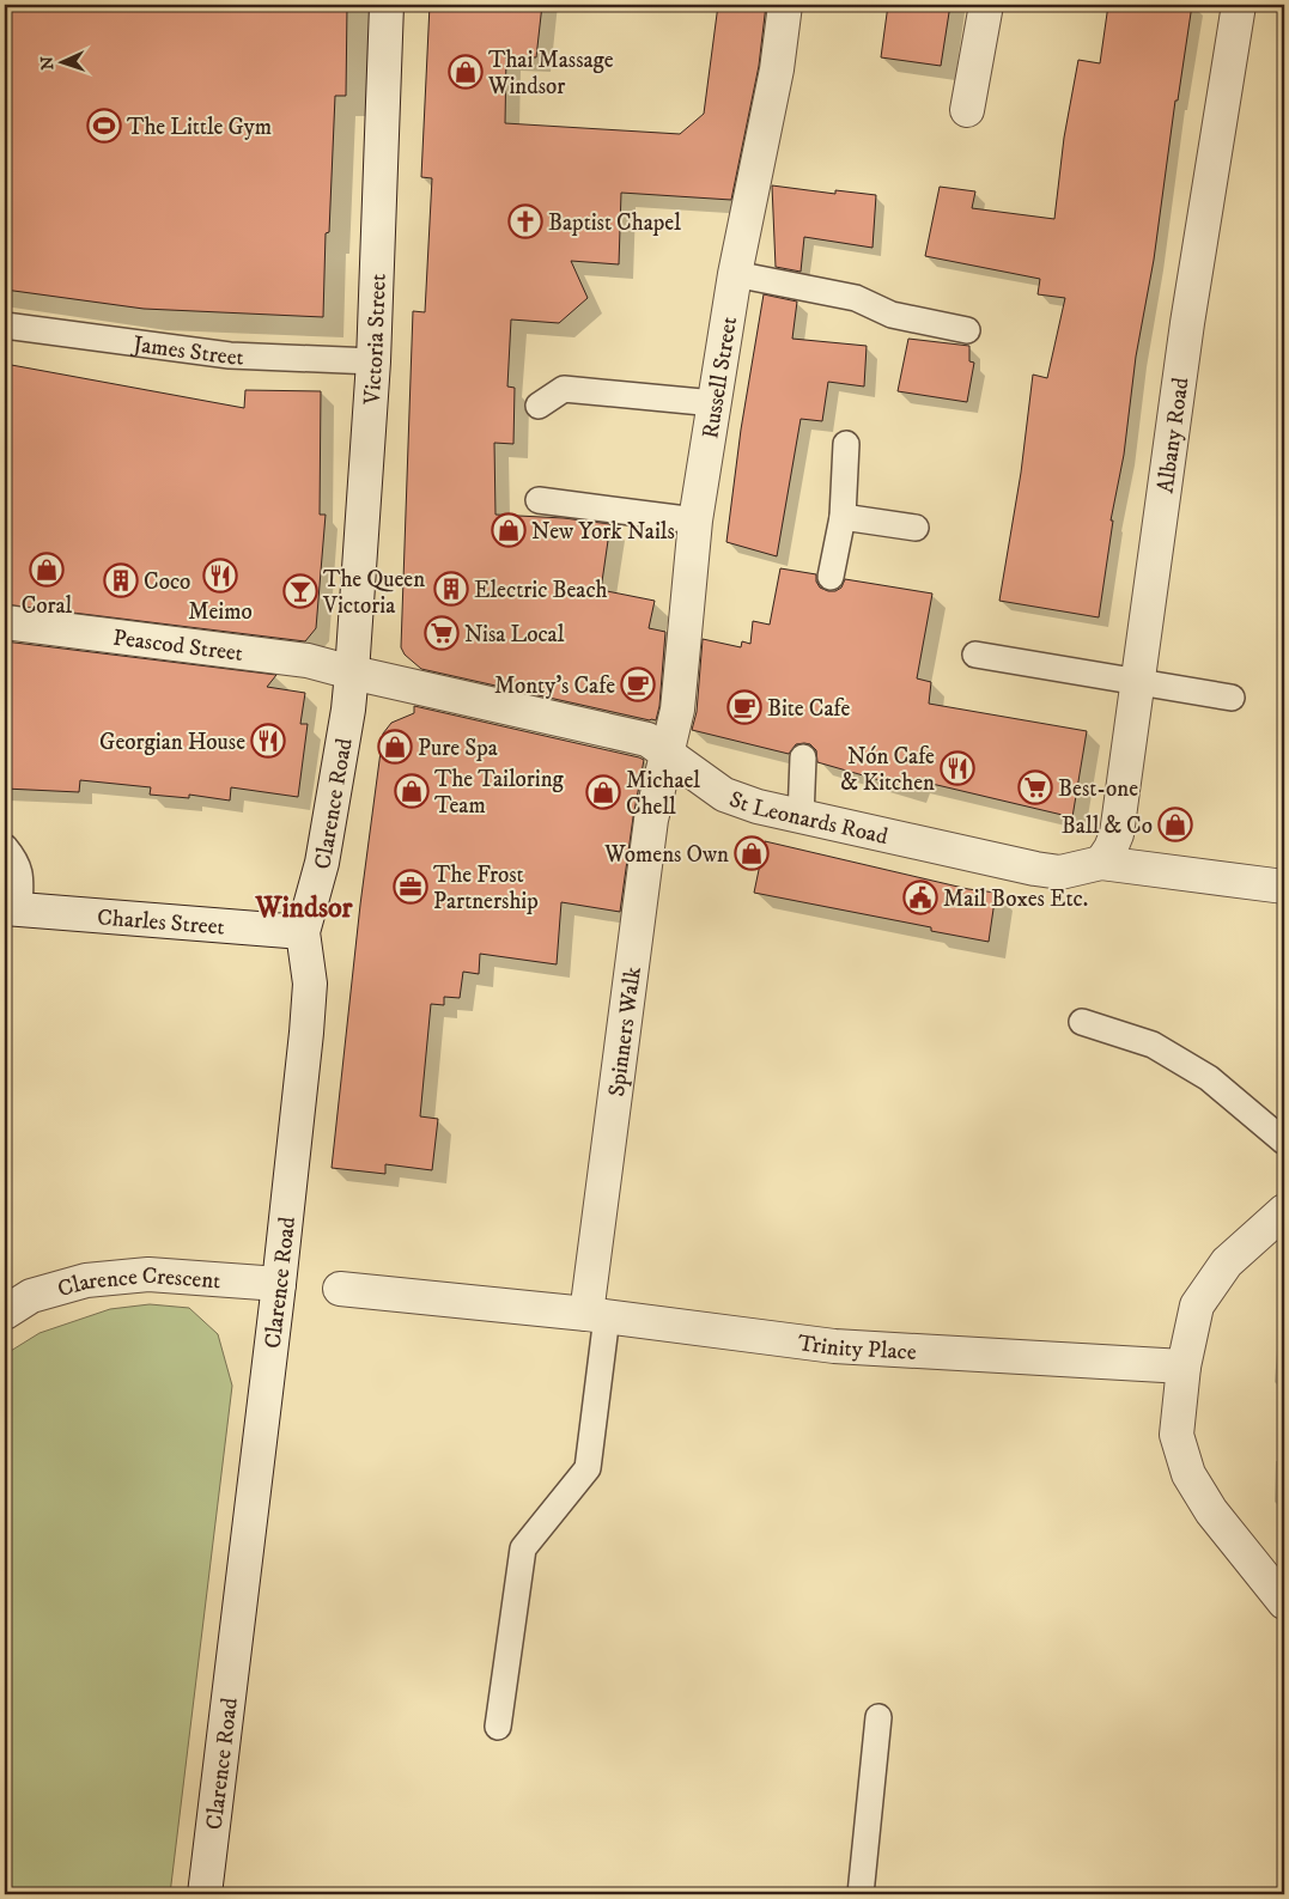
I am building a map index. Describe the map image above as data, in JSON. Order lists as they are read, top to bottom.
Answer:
{
  "streets": {
    "street": [
      "Victoria Street",
      "Russell Street",
      "Albany Road",
      "Peascod Street",
      "Clarence Road",
      "St Leonards Road",
      "Charles Street",
      "Spinners Walk",
      "Clarence Crescent",
      "Trinity Place"
    ],
    "lane": ["James Street"]
  },
  "crossings": [
    ["Victoria Street", "James Street"],
    ["Victoria Street", "Peascod Street"],
    ["Victoria Street", "Clarence Road"],
    ["Victoria Street", "St Leonards Road"],
    ["Russell Street", "St Leonards Road"],
    ["Russell Street", "Spinners Walk"],
    ["Albany Road", "St Leonards Road"],
    ["Peascod Street", "Clarence Road"],
    ["Peascod Street", "St Leonards Road"],
    ["Clarence Road", "St Leonards Road"],
    ["Clarence Road", "Charles Street"],
    ["Clarence Road", "Clarence Crescent"],
    ["St Leonards Road", "Spinners Walk"],
    ["Spinners Walk", "Trinity Place"]
  ],
  "districts": ["Windsor"],
  "places": {
    "shop": [
      "Thai Massage Windsor",
      "New York Nails",
      "Coral",
      "Pure Spa",
      "The Tailoring Team",
      "Michael Chell",
      "Ball & Co",
      "Womens Own"
    ],
    "sports": ["The Little Gym"],
    "church": ["Baptist Chapel"],
    "restaurant": ["Meimo", "Georgian House", "Nón Cafe & Kitchen"],
    "building": ["Coco", "Electric Beach"],
    "bar": ["The Queen Victoria"],
    "supermarket": ["Nisa Local", "Best-one"],
    "cafe": ["Monty's Cafe", "Bite Cafe"],
    "office": ["The Frost Partnership"],
    "public building": ["Mail Boxes Etc."]
  },
  "north": "left"
}
